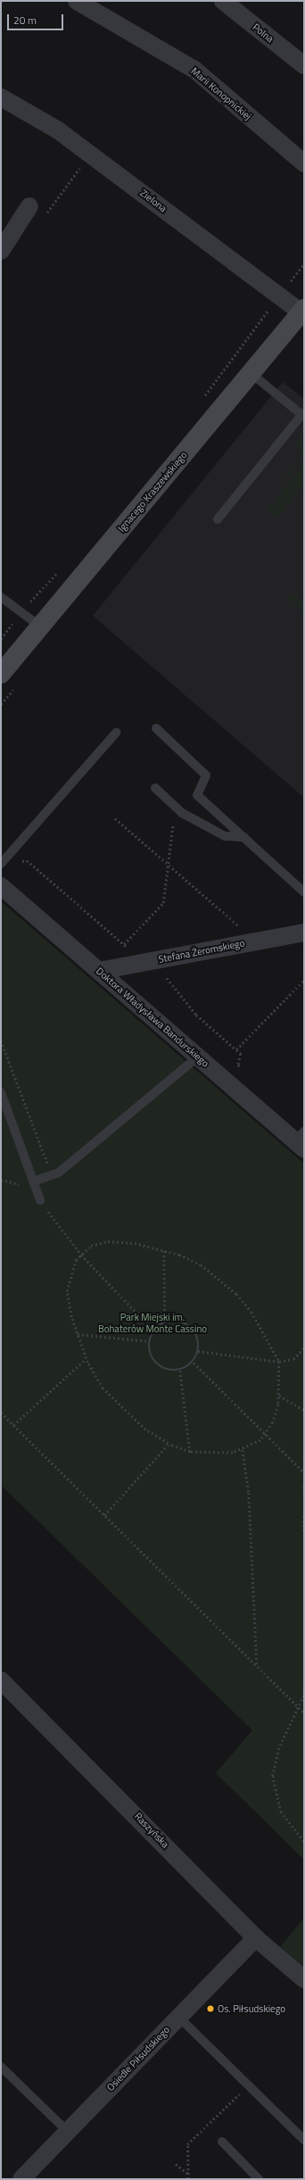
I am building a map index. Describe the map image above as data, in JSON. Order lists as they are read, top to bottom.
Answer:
{
  "streets": {
    "street": [
      "Polna",
      "Marii Konopnickiej",
      "Zielona",
      "Ignacego Kraszewskiego",
      "Stefana Żeromskiego",
      "Doktora Władysława Bandurskiego",
      "Raszyńska",
      "Osiedle Piłsudskiego"
    ]
  },
  "crossings": [
    ["Zielona", "Ignacego Kraszewskiego"],
    ["Stefana Żeromskiego", "Doktora Władysława Bandurskiego"],
    ["Raszyńska", "Osiedle Piłsudskiego"]
  ],
  "parks": ["Park Miejski im. Bohaterów Monte Cassino"],
  "places": ["Os. Piłsudskiego"],
  "scale_bar": "20 m"
}
